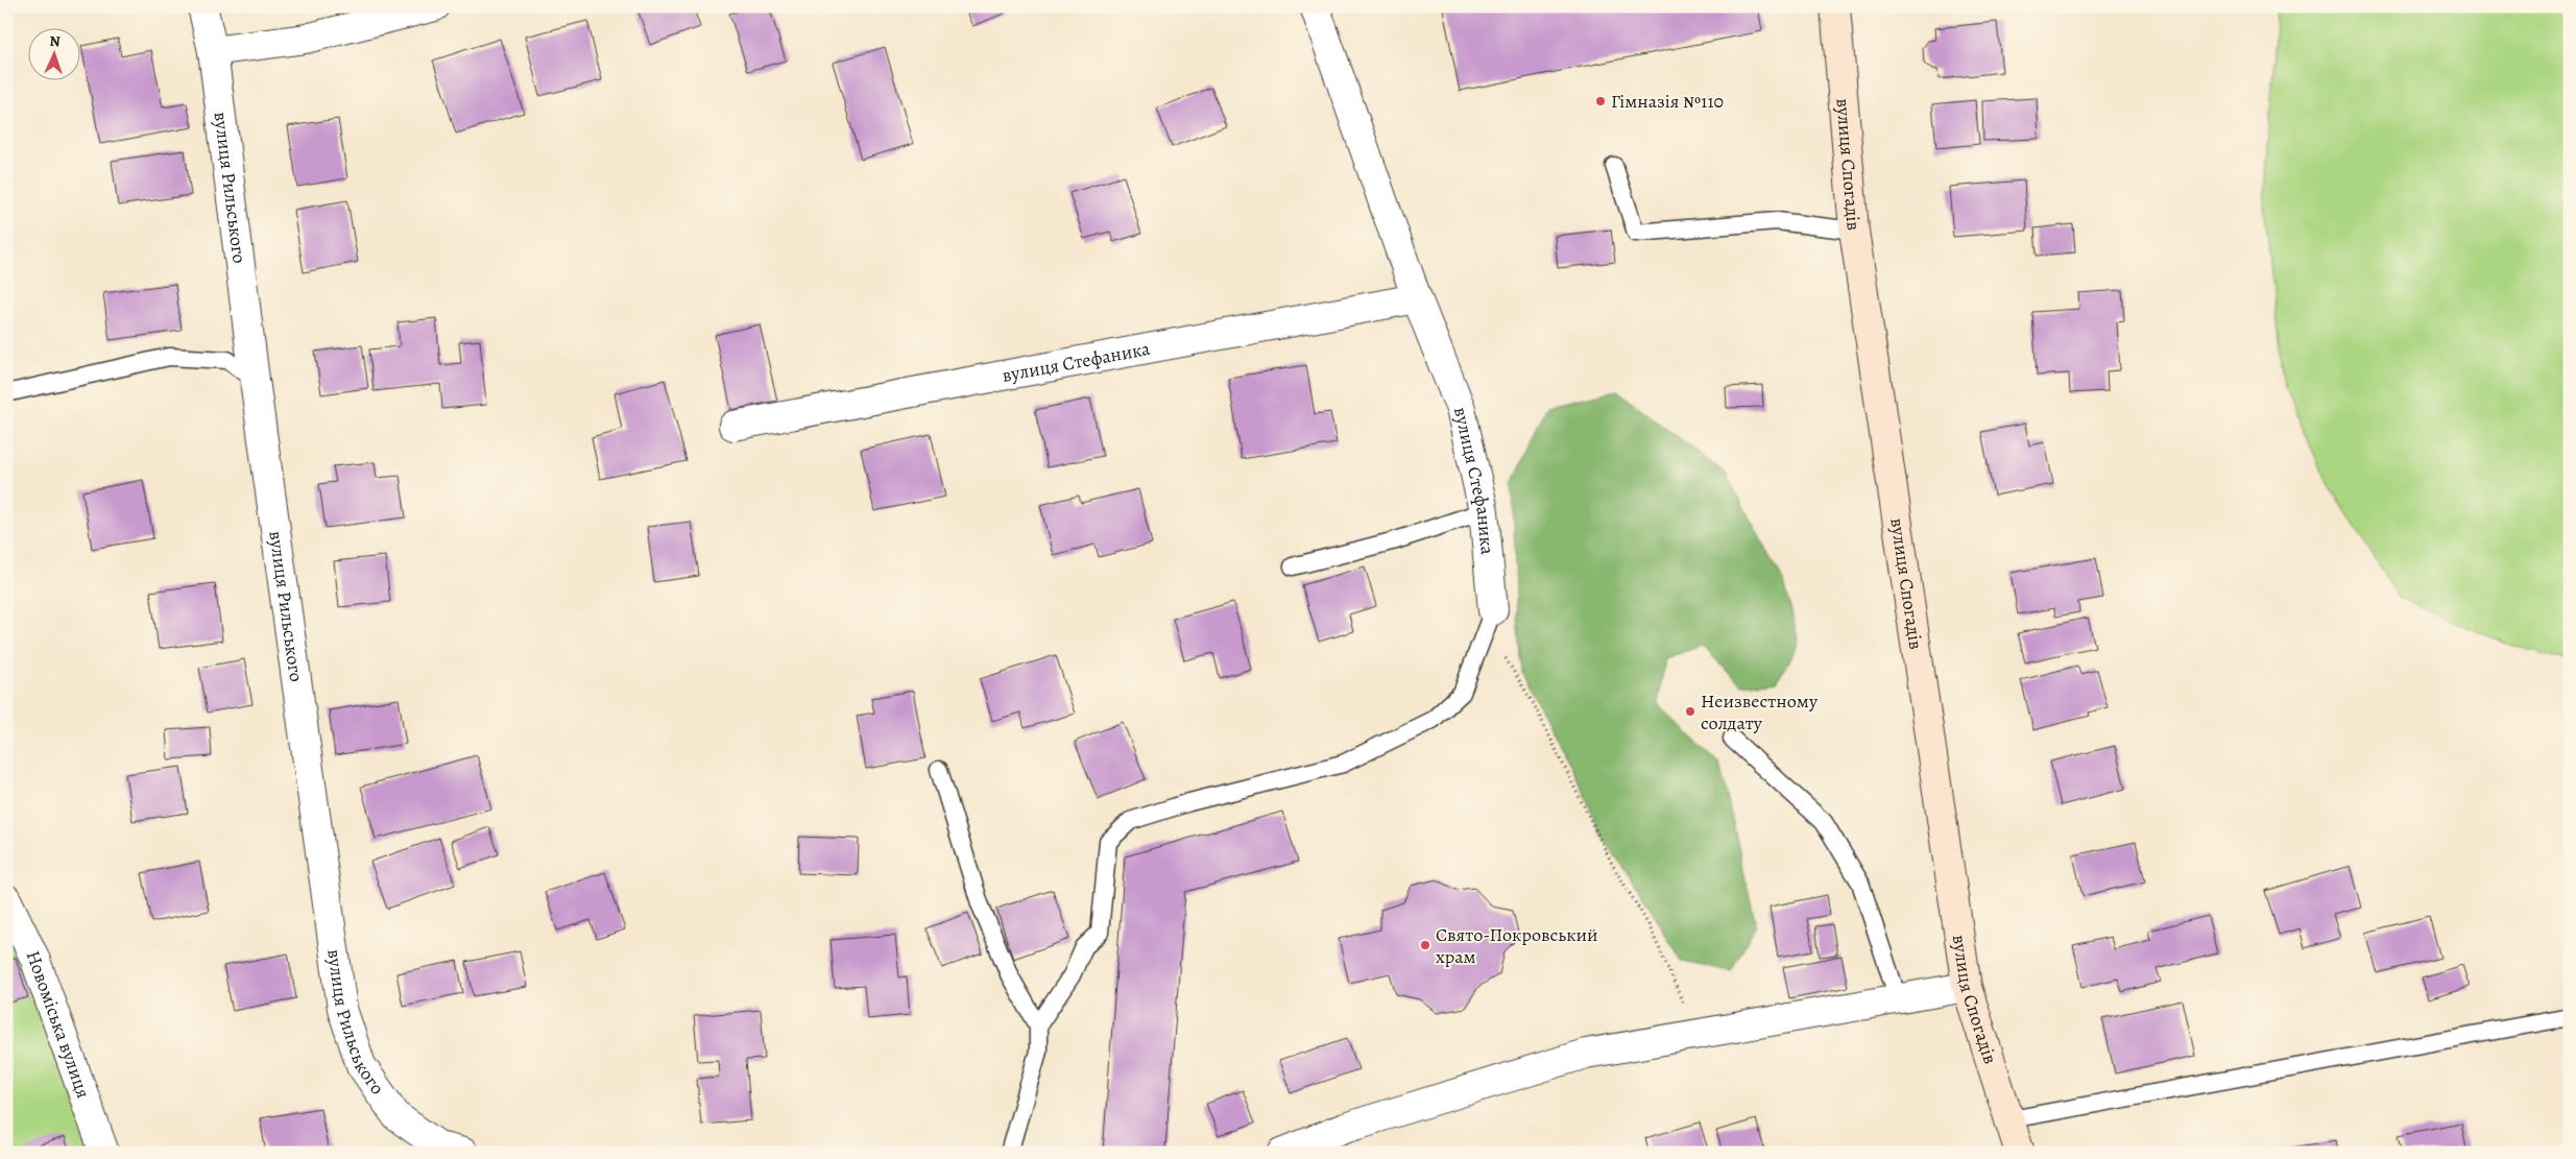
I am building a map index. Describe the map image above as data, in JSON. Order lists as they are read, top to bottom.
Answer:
{
  "streets": {
    "street": [
      "вулиця Спогадів",
      "вулиця Рильського",
      "вулиця Стефаника",
      "Новоміська вулиця"
    ]
  },
  "places": ["Гімназія №110", "Неизвестному солдату", "Свято-Покровський храм"],
  "north": "top"
}
